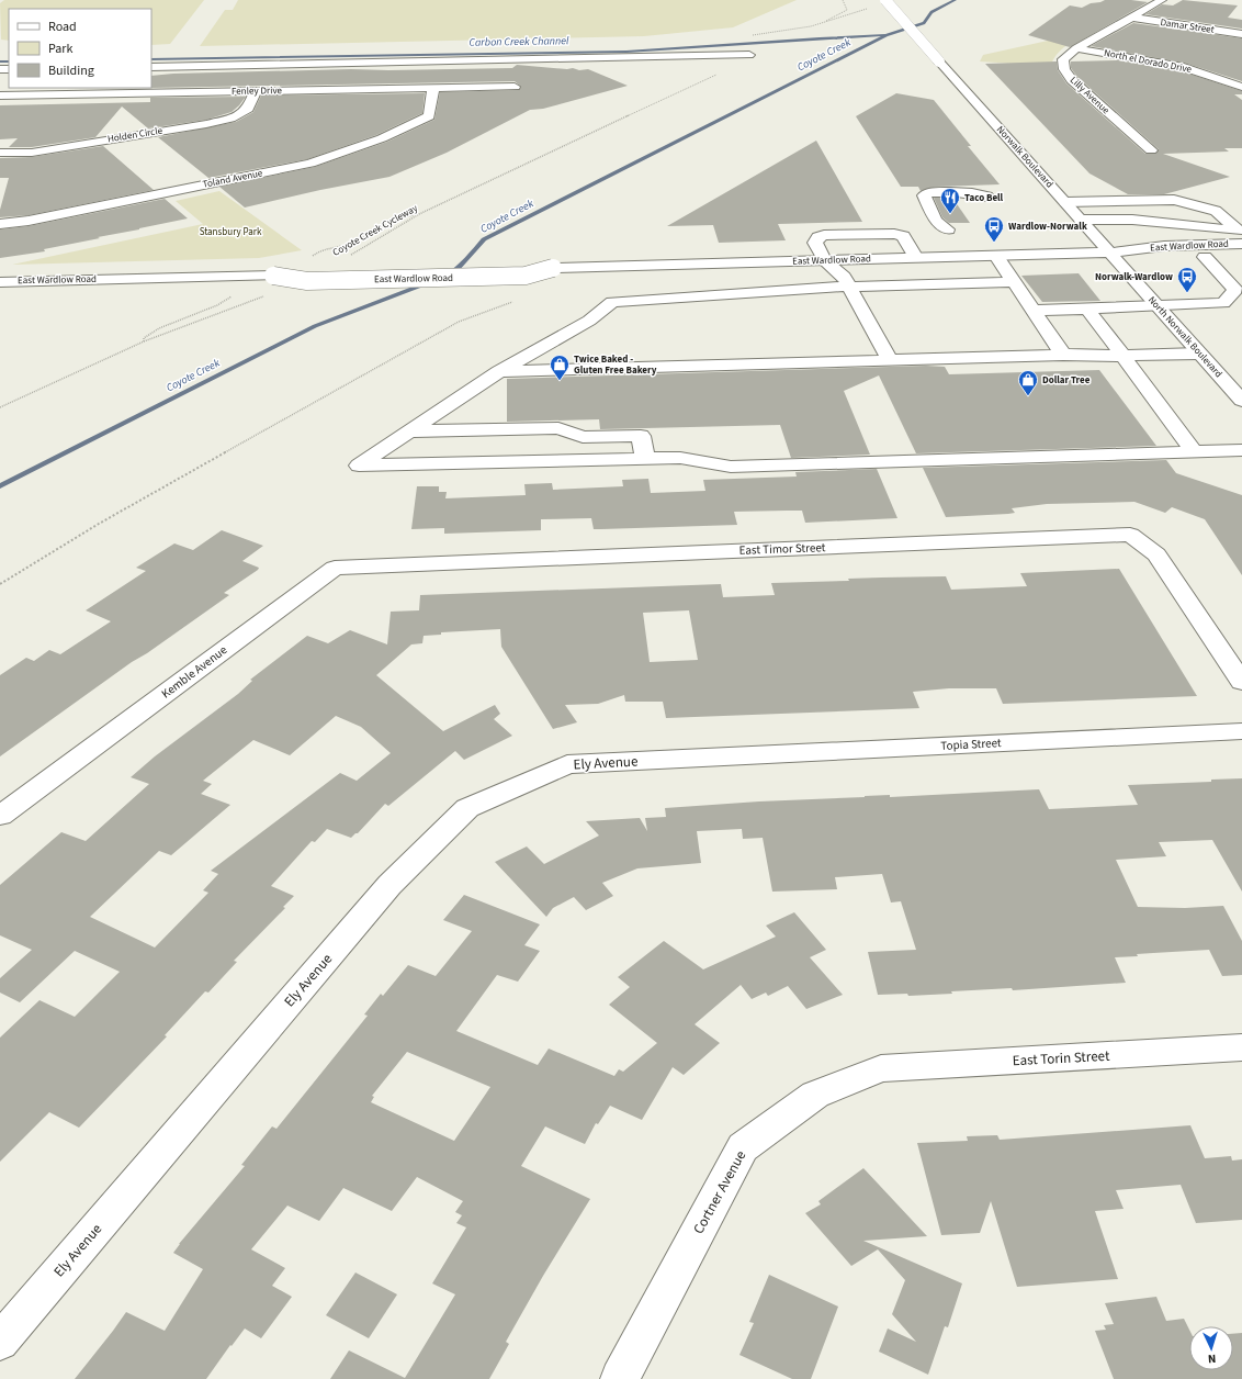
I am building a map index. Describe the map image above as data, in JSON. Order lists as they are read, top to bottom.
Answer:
{
  "streets": {
    "street": [
      "Damar Street",
      "North el Dorado Drive",
      "Fenley Drive",
      "Lilly Avenue",
      "Holden Circle",
      "Norwalk Boulevard",
      "Toland Avenue",
      "East Wardlow Road",
      "North Norwalk Boulevard",
      "East Timor Street",
      "Kemble Avenue",
      "Topia Street",
      "Ely Avenue",
      "East Torin Street",
      "Cortner Avenue"
    ],
    "path": ["Coyote Creek Cycleway"]
  },
  "crossings": [
    ["Damar Street", "Lilly Avenue"],
    ["North el Dorado Drive", "Lilly Avenue"],
    ["Fenley Drive", "Holden Circle"],
    ["Fenley Drive", "Toland Avenue"],
    ["Norwalk Boulevard", "East Wardlow Road"],
    ["Norwalk Boulevard", "North Norwalk Boulevard"],
    ["East Wardlow Road", "North Norwalk Boulevard"],
    ["East Timor Street", "Kemble Avenue"],
    ["Topia Street", "Ely Avenue"],
    ["East Torin Street", "Cortner Avenue"]
  ],
  "water": ["Carbon Creek Channel", "Coyote Creek"],
  "parks": ["Stansbury Park"],
  "places": {
    "restaurant": ["Taco Bell"],
    "bus stop": ["Wardlow-Norwalk", "Norwalk-Wardlow"],
    "shop": ["Twice Baked - Gluten Free Bakery", "Dollar Tree"]
  },
  "legend": ["Road", "Park", "Building"],
  "north": "bottom"
}
